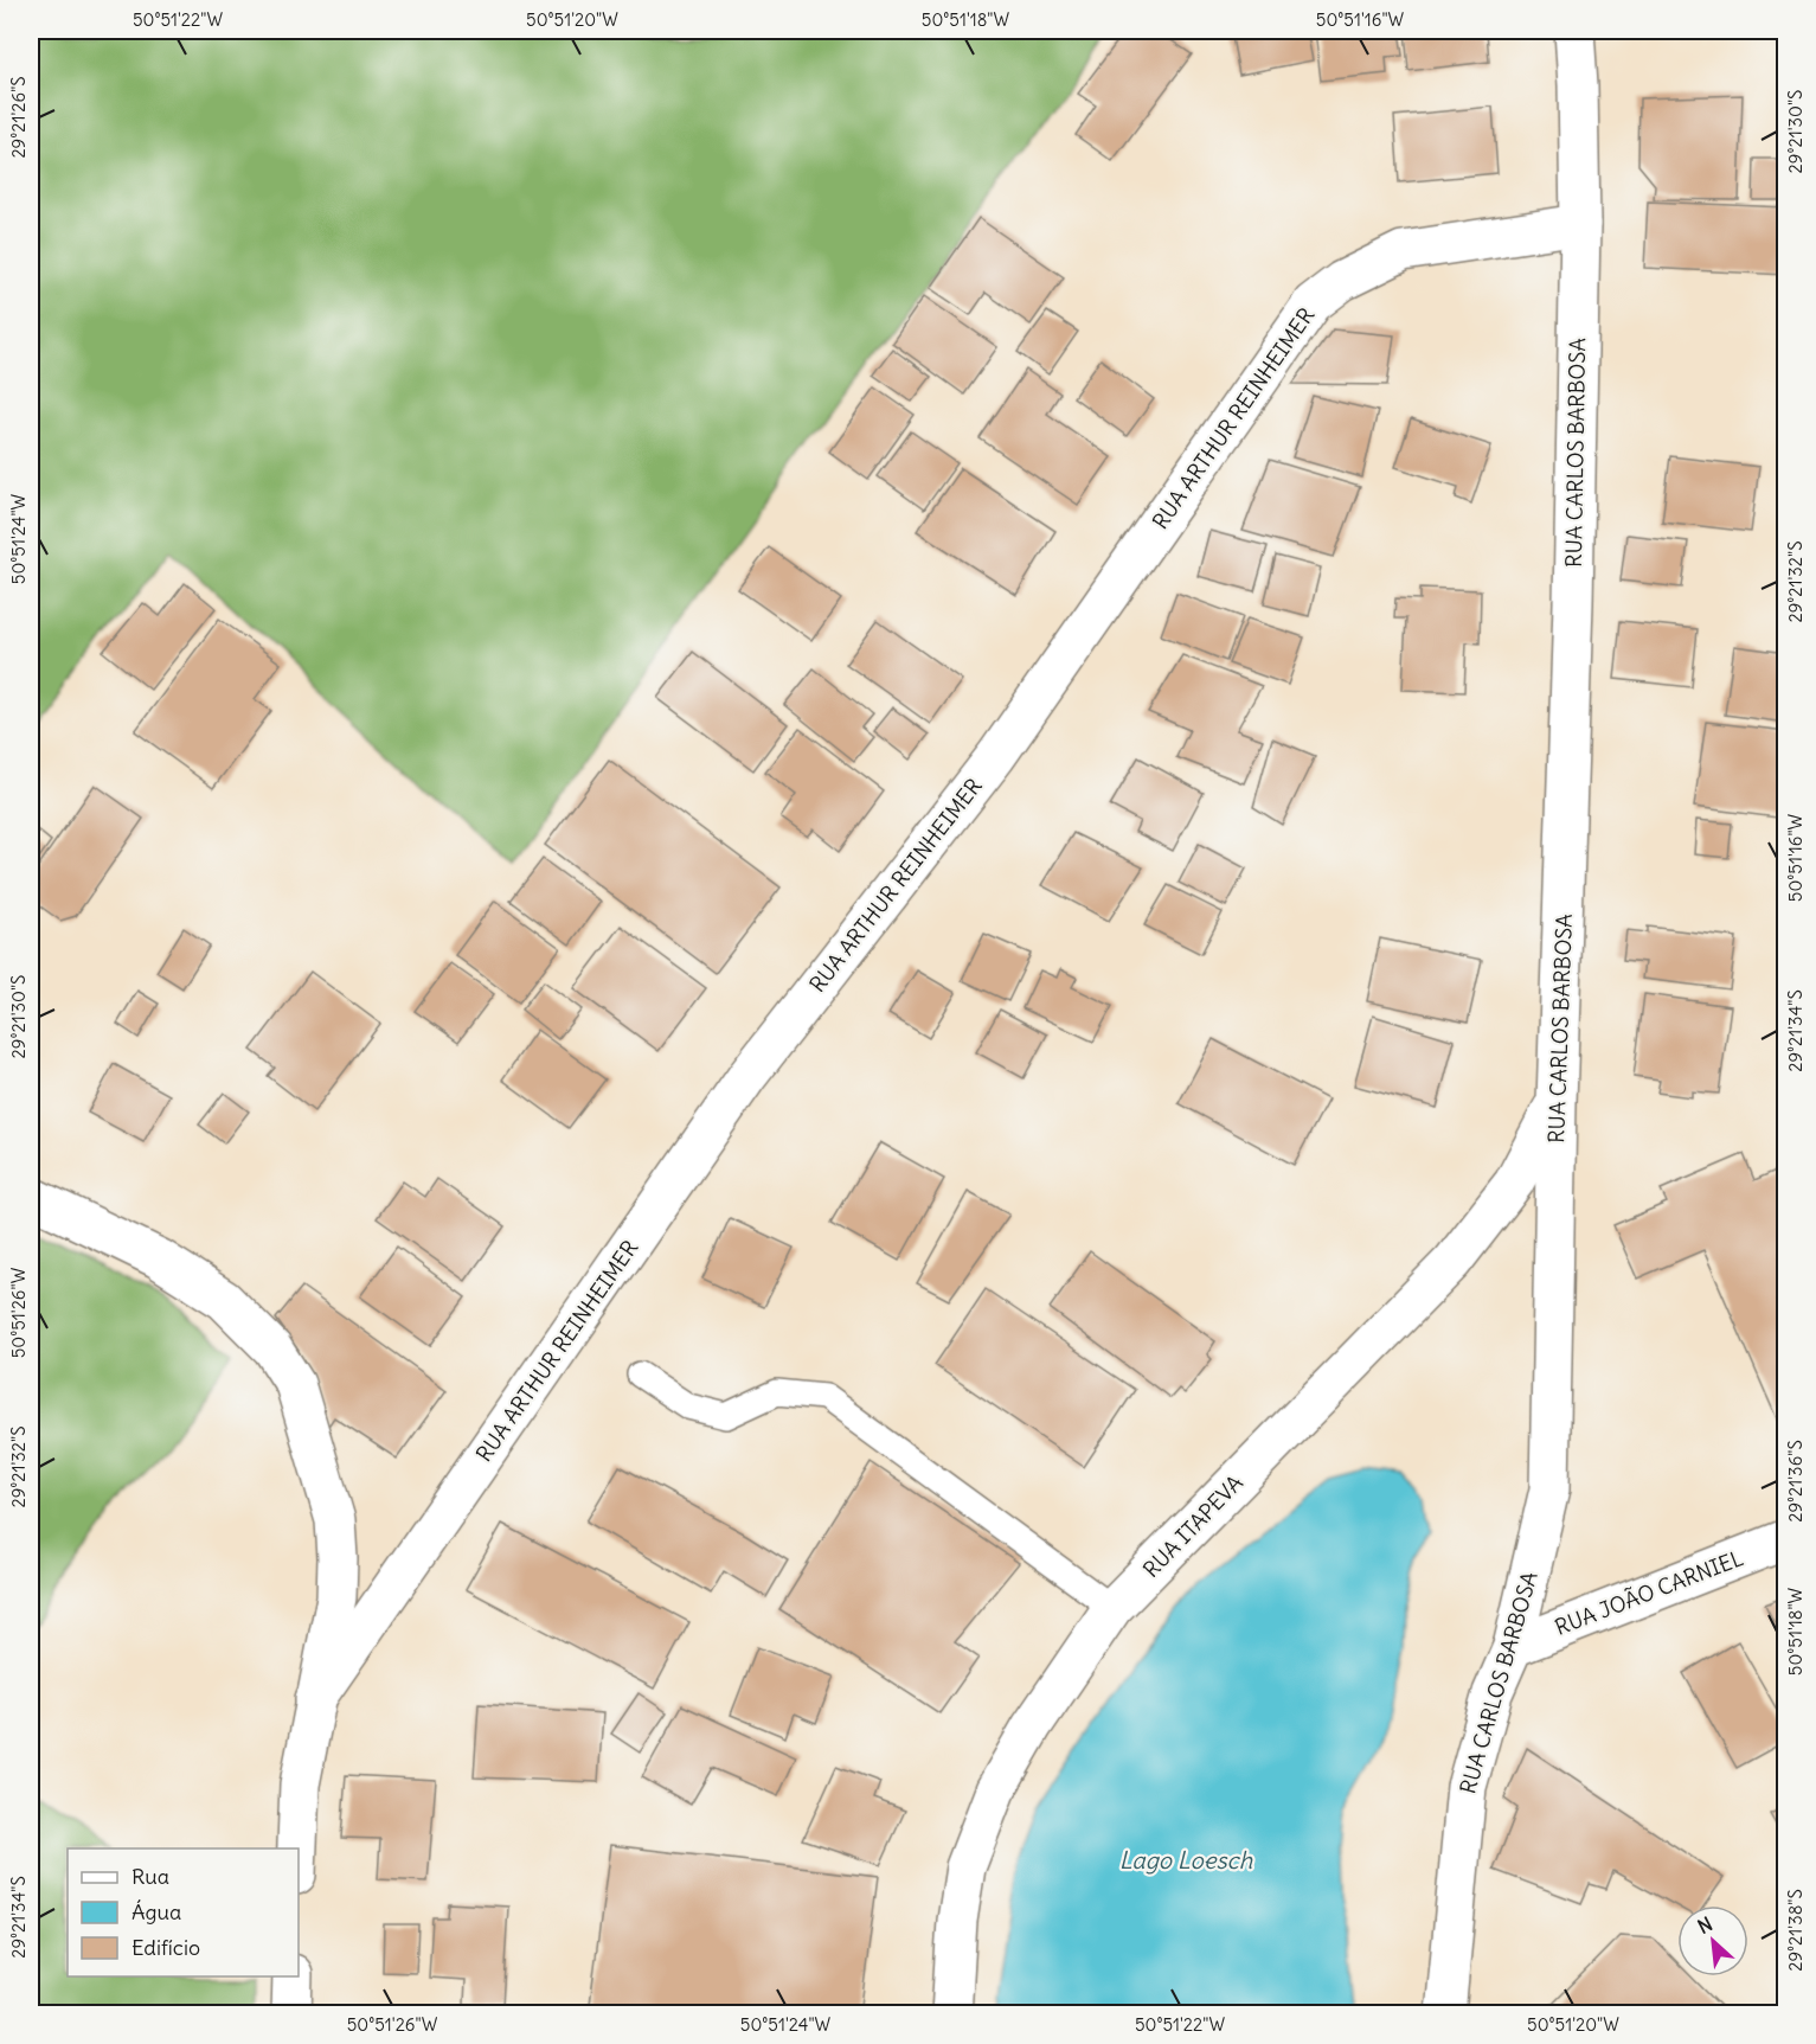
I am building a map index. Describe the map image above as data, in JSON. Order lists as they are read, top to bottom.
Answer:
{
  "streets": {
    "street": [
      "RUA ARTHUR REINHEIMER",
      "RUA CARLOS BARBOSA",
      "RUA ITAPEVA",
      "RUA JOÃO CARNIEL"
    ]
  },
  "crossings": [
    ["RUA ARTHUR REINHEIMER", "RUA CARLOS BARBOSA"],
    ["RUA CARLOS BARBOSA", "RUA ITAPEVA"],
    ["RUA CARLOS BARBOSA", "RUA JOÃO CARNIEL"]
  ],
  "water": ["Lago Loesch"],
  "legend": ["Rua", "Água", "Edifício"],
  "north": "top left",
  "coordinates": [
    "50°51'22\"W",
    "50°51'20\"W",
    "50°51'18\"W",
    "50°51'16\"W",
    "29°21'26\"S",
    "29°21'30\"S",
    "50°51'24\"W",
    "29°21'32\"S",
    "29°21'34\"S",
    "50°51'26\"W",
    "29°21'36\"S",
    "29°21'38\"S"
  ]
}
